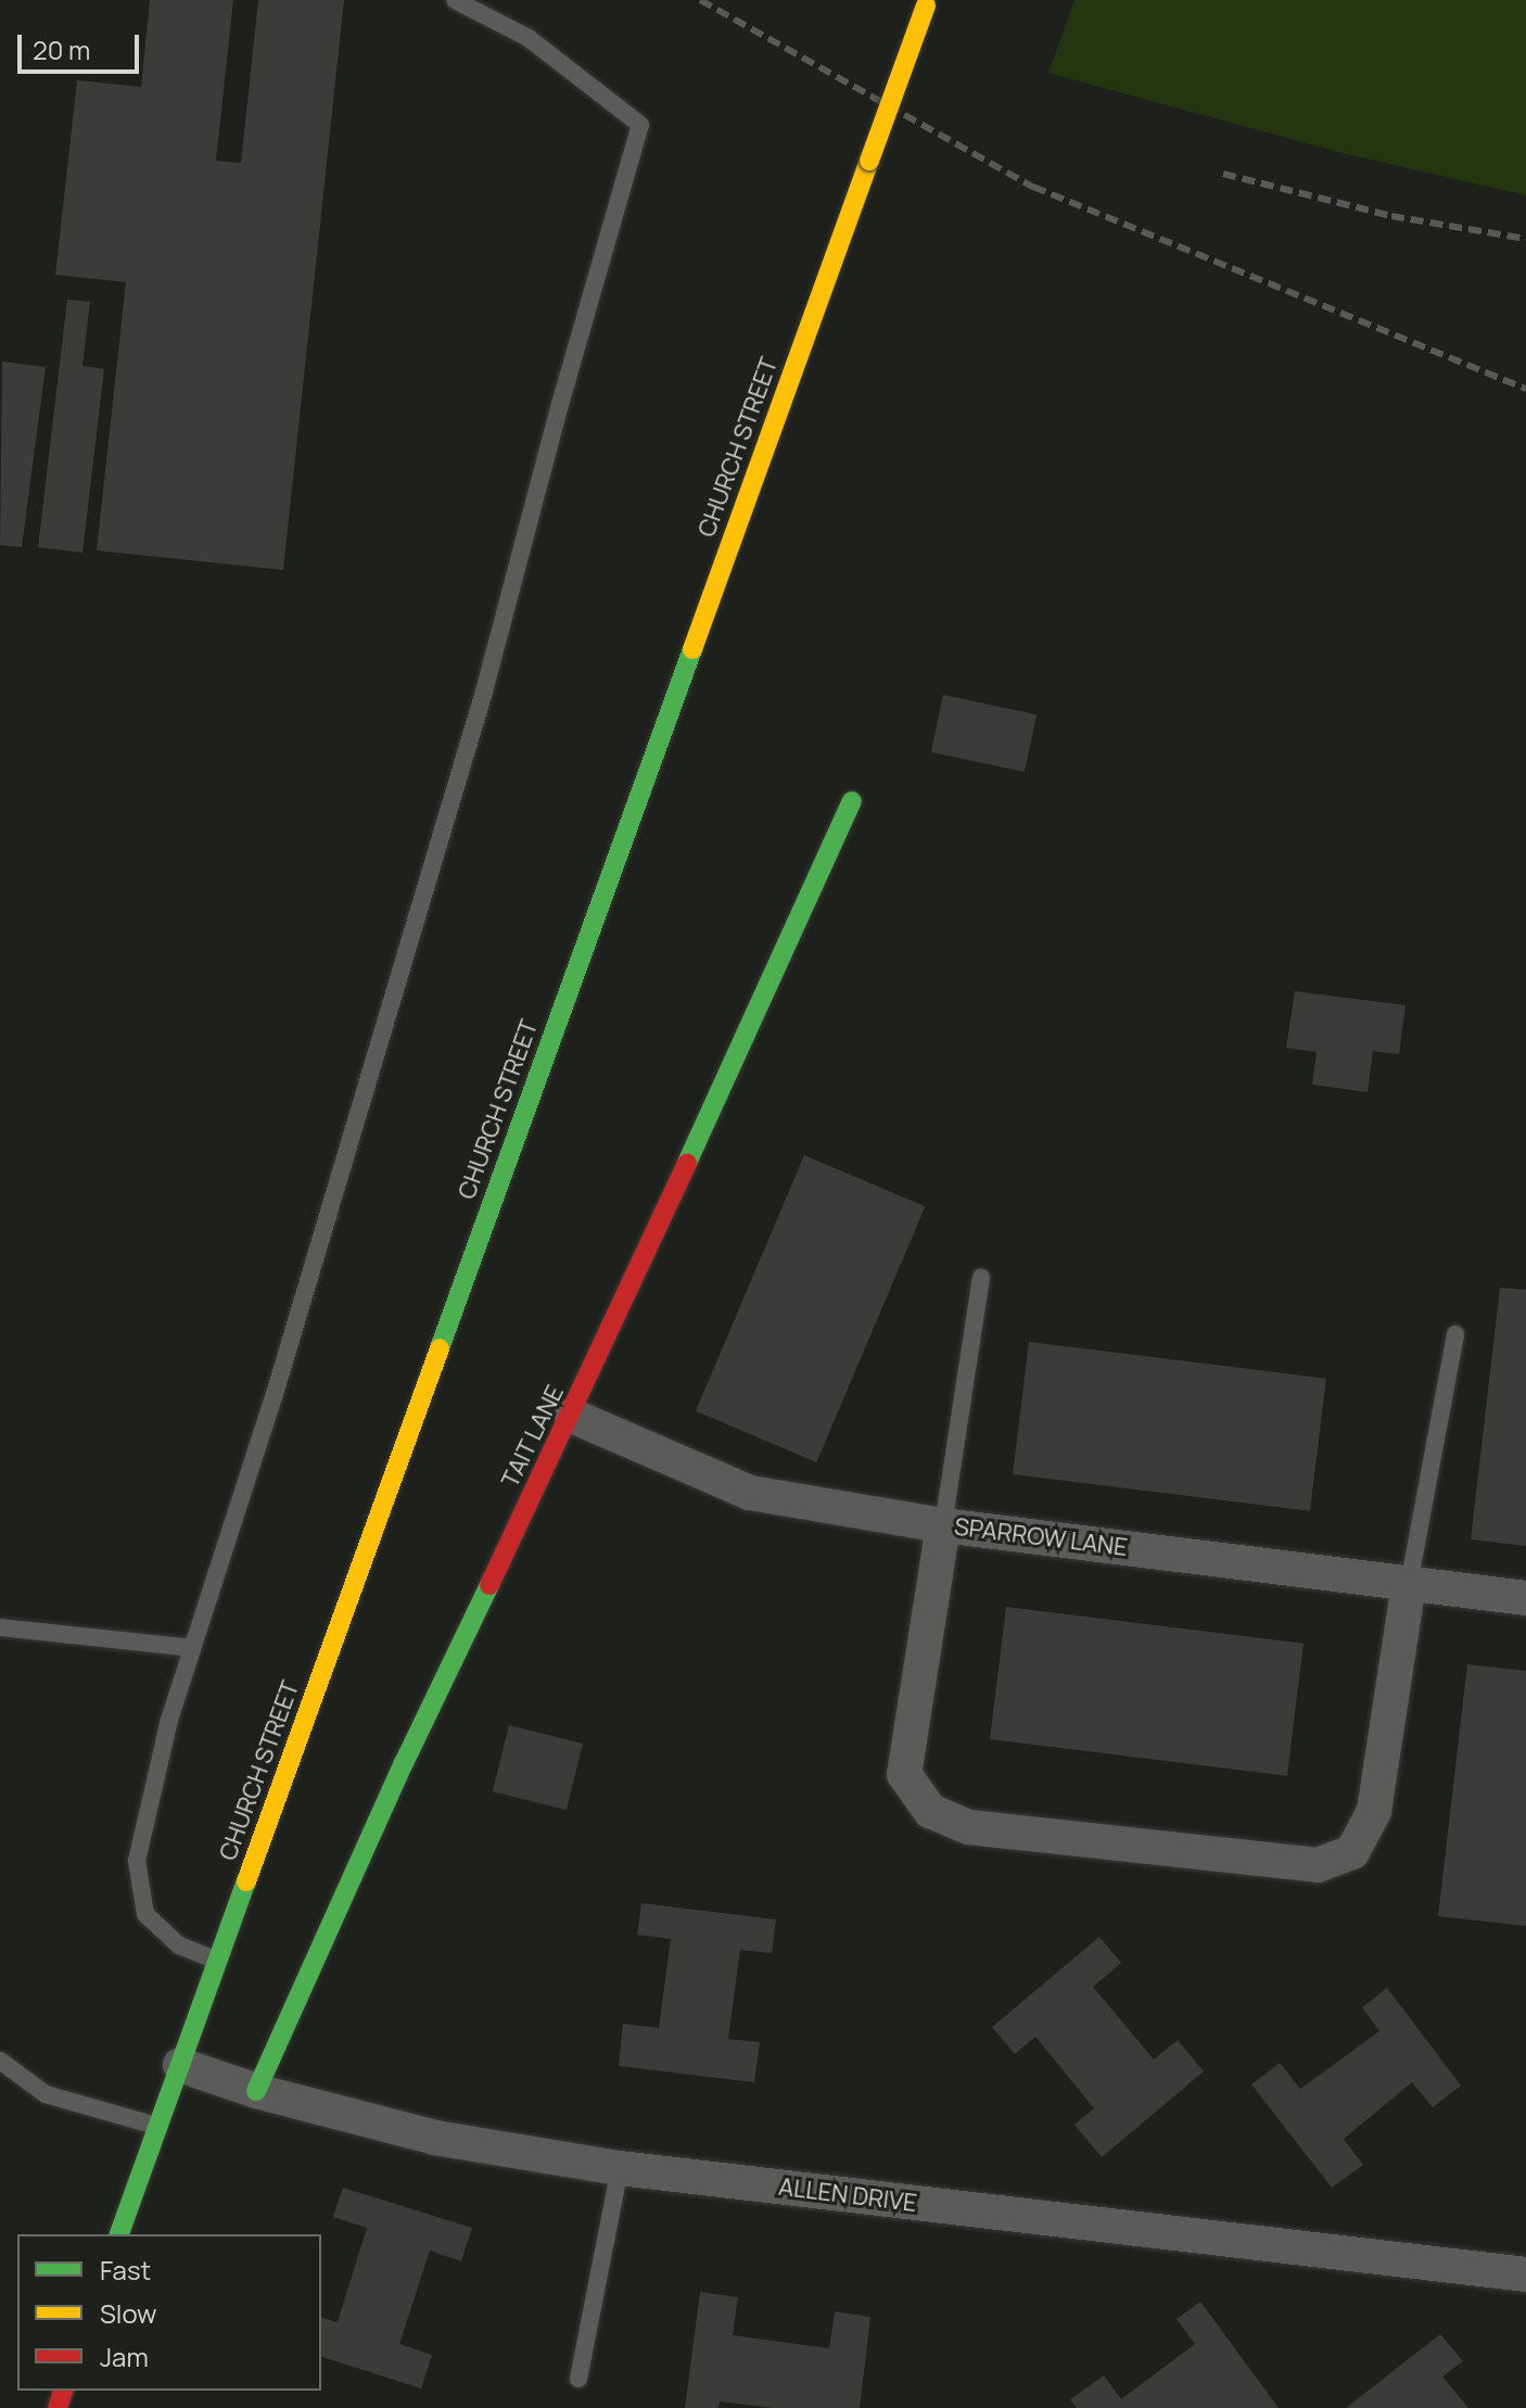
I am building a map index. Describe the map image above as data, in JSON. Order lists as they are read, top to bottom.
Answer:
{
  "streets": {
    "main road": ["CHURCH STREET", "TAIT LANE"],
    "street": ["SPARROW LANE", "ALLEN DRIVE"]
  },
  "crossings": [
    ["CHURCH STREET", "ALLEN DRIVE"],
    ["TAIT LANE", "SPARROW LANE"],
    ["TAIT LANE", "ALLEN DRIVE"]
  ],
  "legend": ["Fast", "Slow", "Jam"],
  "scale_bar": "20 m"
}
